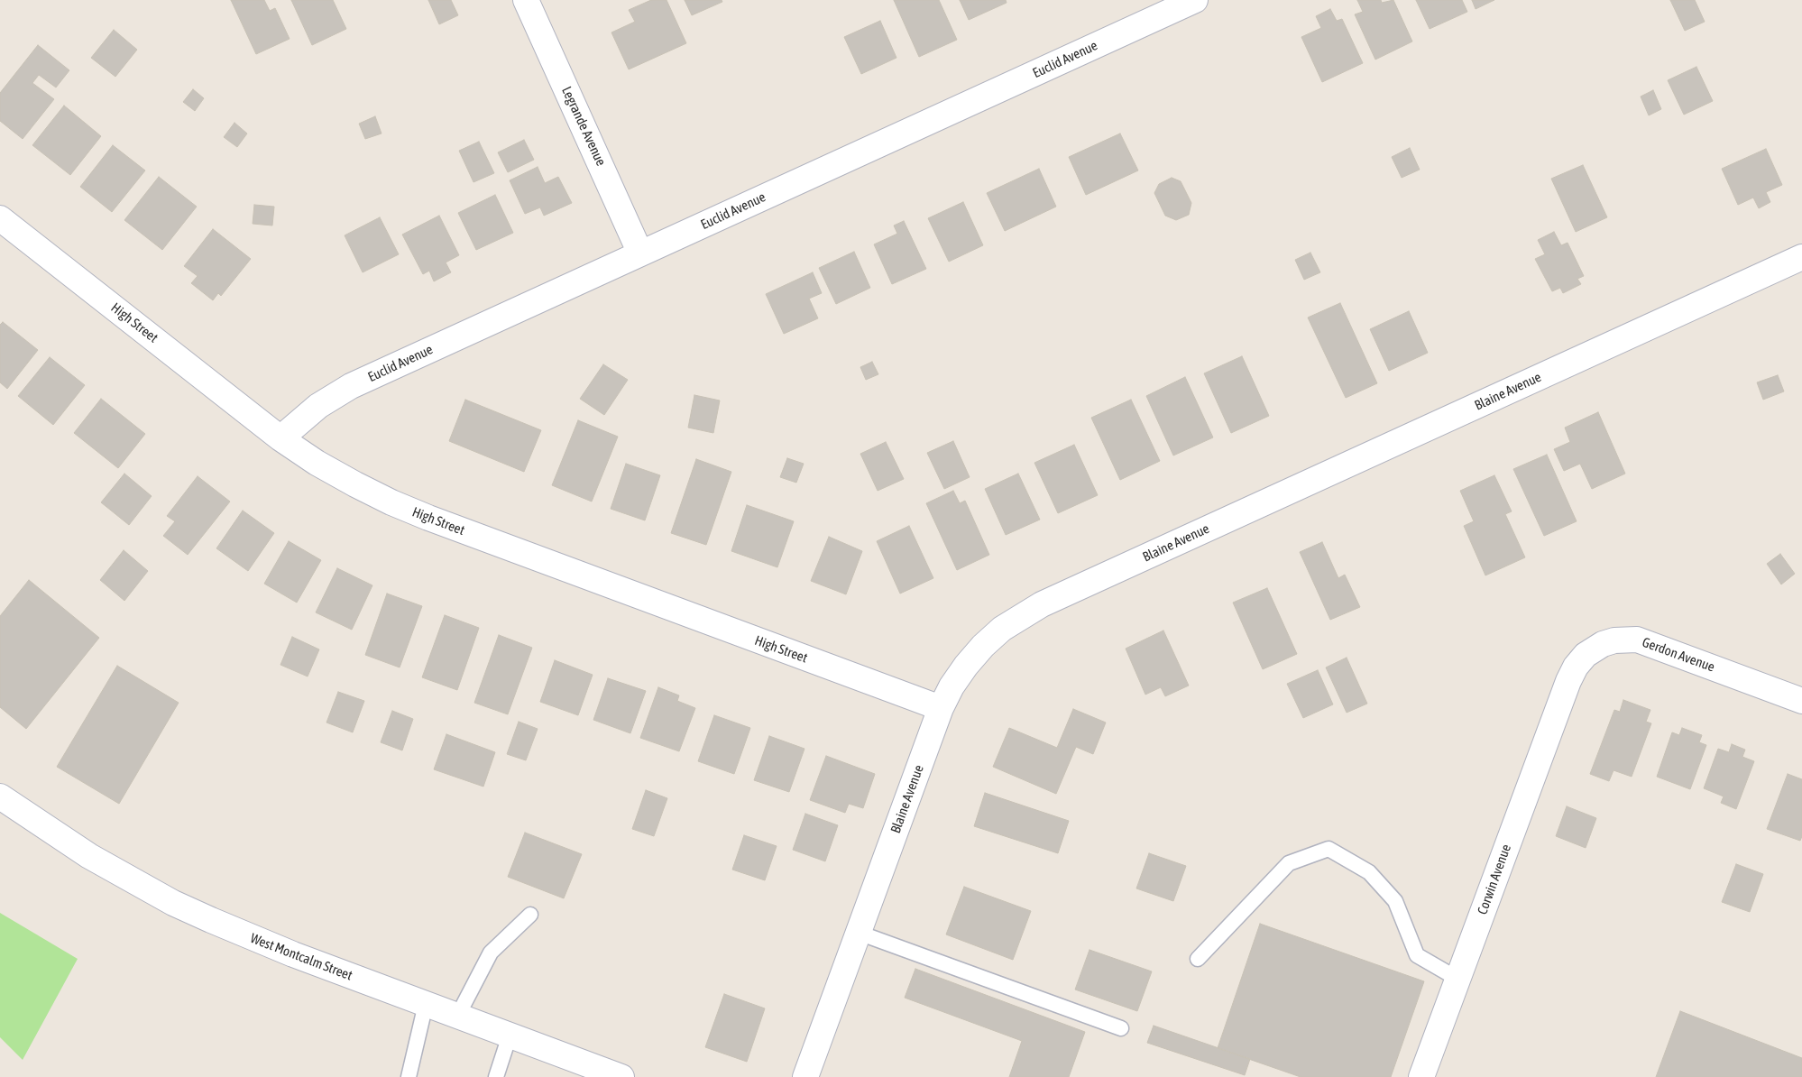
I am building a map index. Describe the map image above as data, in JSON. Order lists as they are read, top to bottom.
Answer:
{
  "streets": {
    "street": [
      "Euclid Avenue",
      "Legrande Avenue",
      "High Street",
      "Blaine Avenue",
      "Gerdon Avenue",
      "Corwin Avenue",
      "West Montcalm Street"
    ]
  },
  "crossings": [
    ["Euclid Avenue", "Legrande Avenue"],
    ["Euclid Avenue", "High Street"],
    ["High Street", "Blaine Avenue"],
    ["Gerdon Avenue", "Corwin Avenue"]
  ]
}
